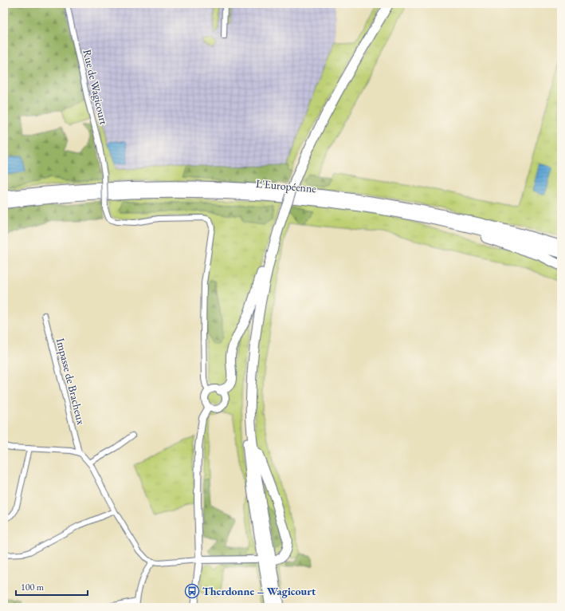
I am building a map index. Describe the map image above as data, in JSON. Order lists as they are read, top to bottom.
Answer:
{
  "streets": {
    "highway": ["L'Européenne"],
    "street": ["Rue de Wagicourt", "Impasse de Bracheux"]
  },
  "places": {
    "bus stop": ["Therdonne – Wagicourt"]
  },
  "scale_bar": "100 m"
}
